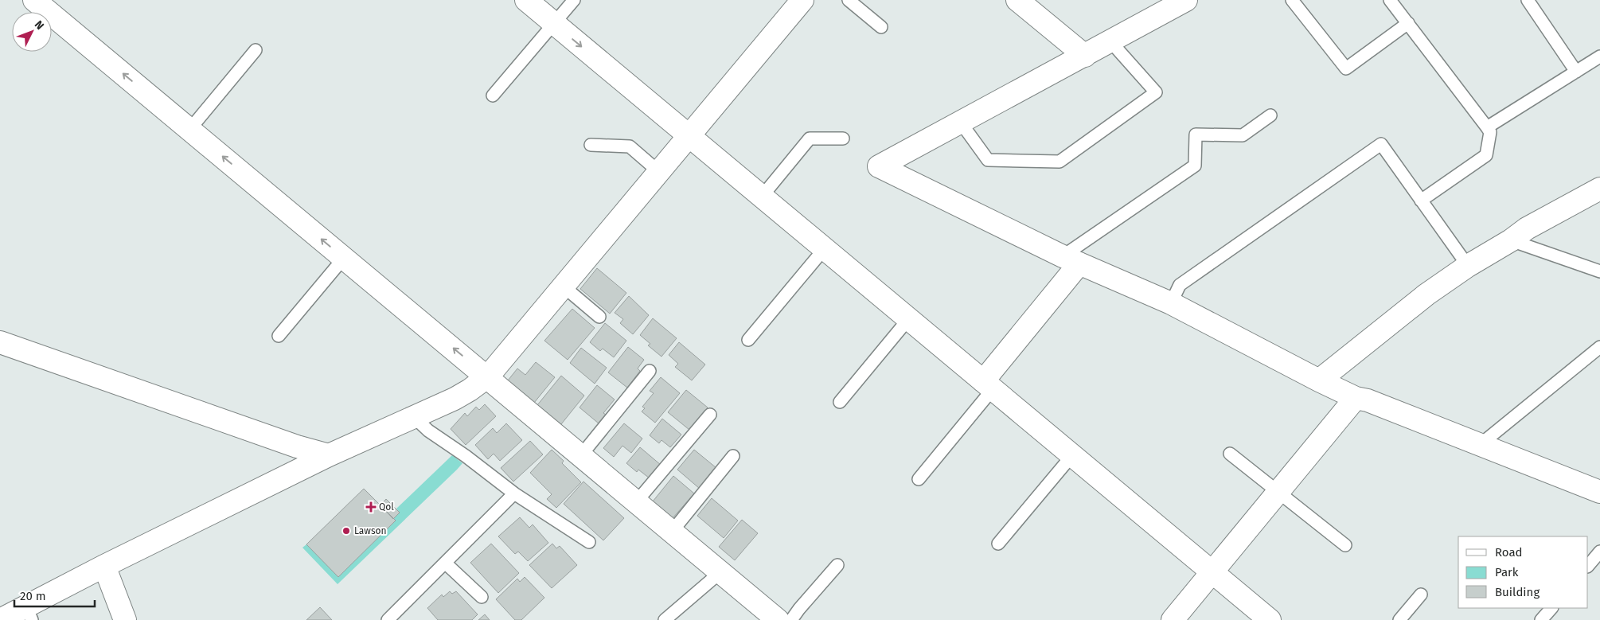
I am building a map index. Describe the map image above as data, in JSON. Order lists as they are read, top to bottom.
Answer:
{
  "places": {
    "health": ["Qol"],
    "other": ["Lawson"]
  },
  "legend": ["Road", "Park", "Building"],
  "scale_bar": "20 m",
  "north": "top right"
}
